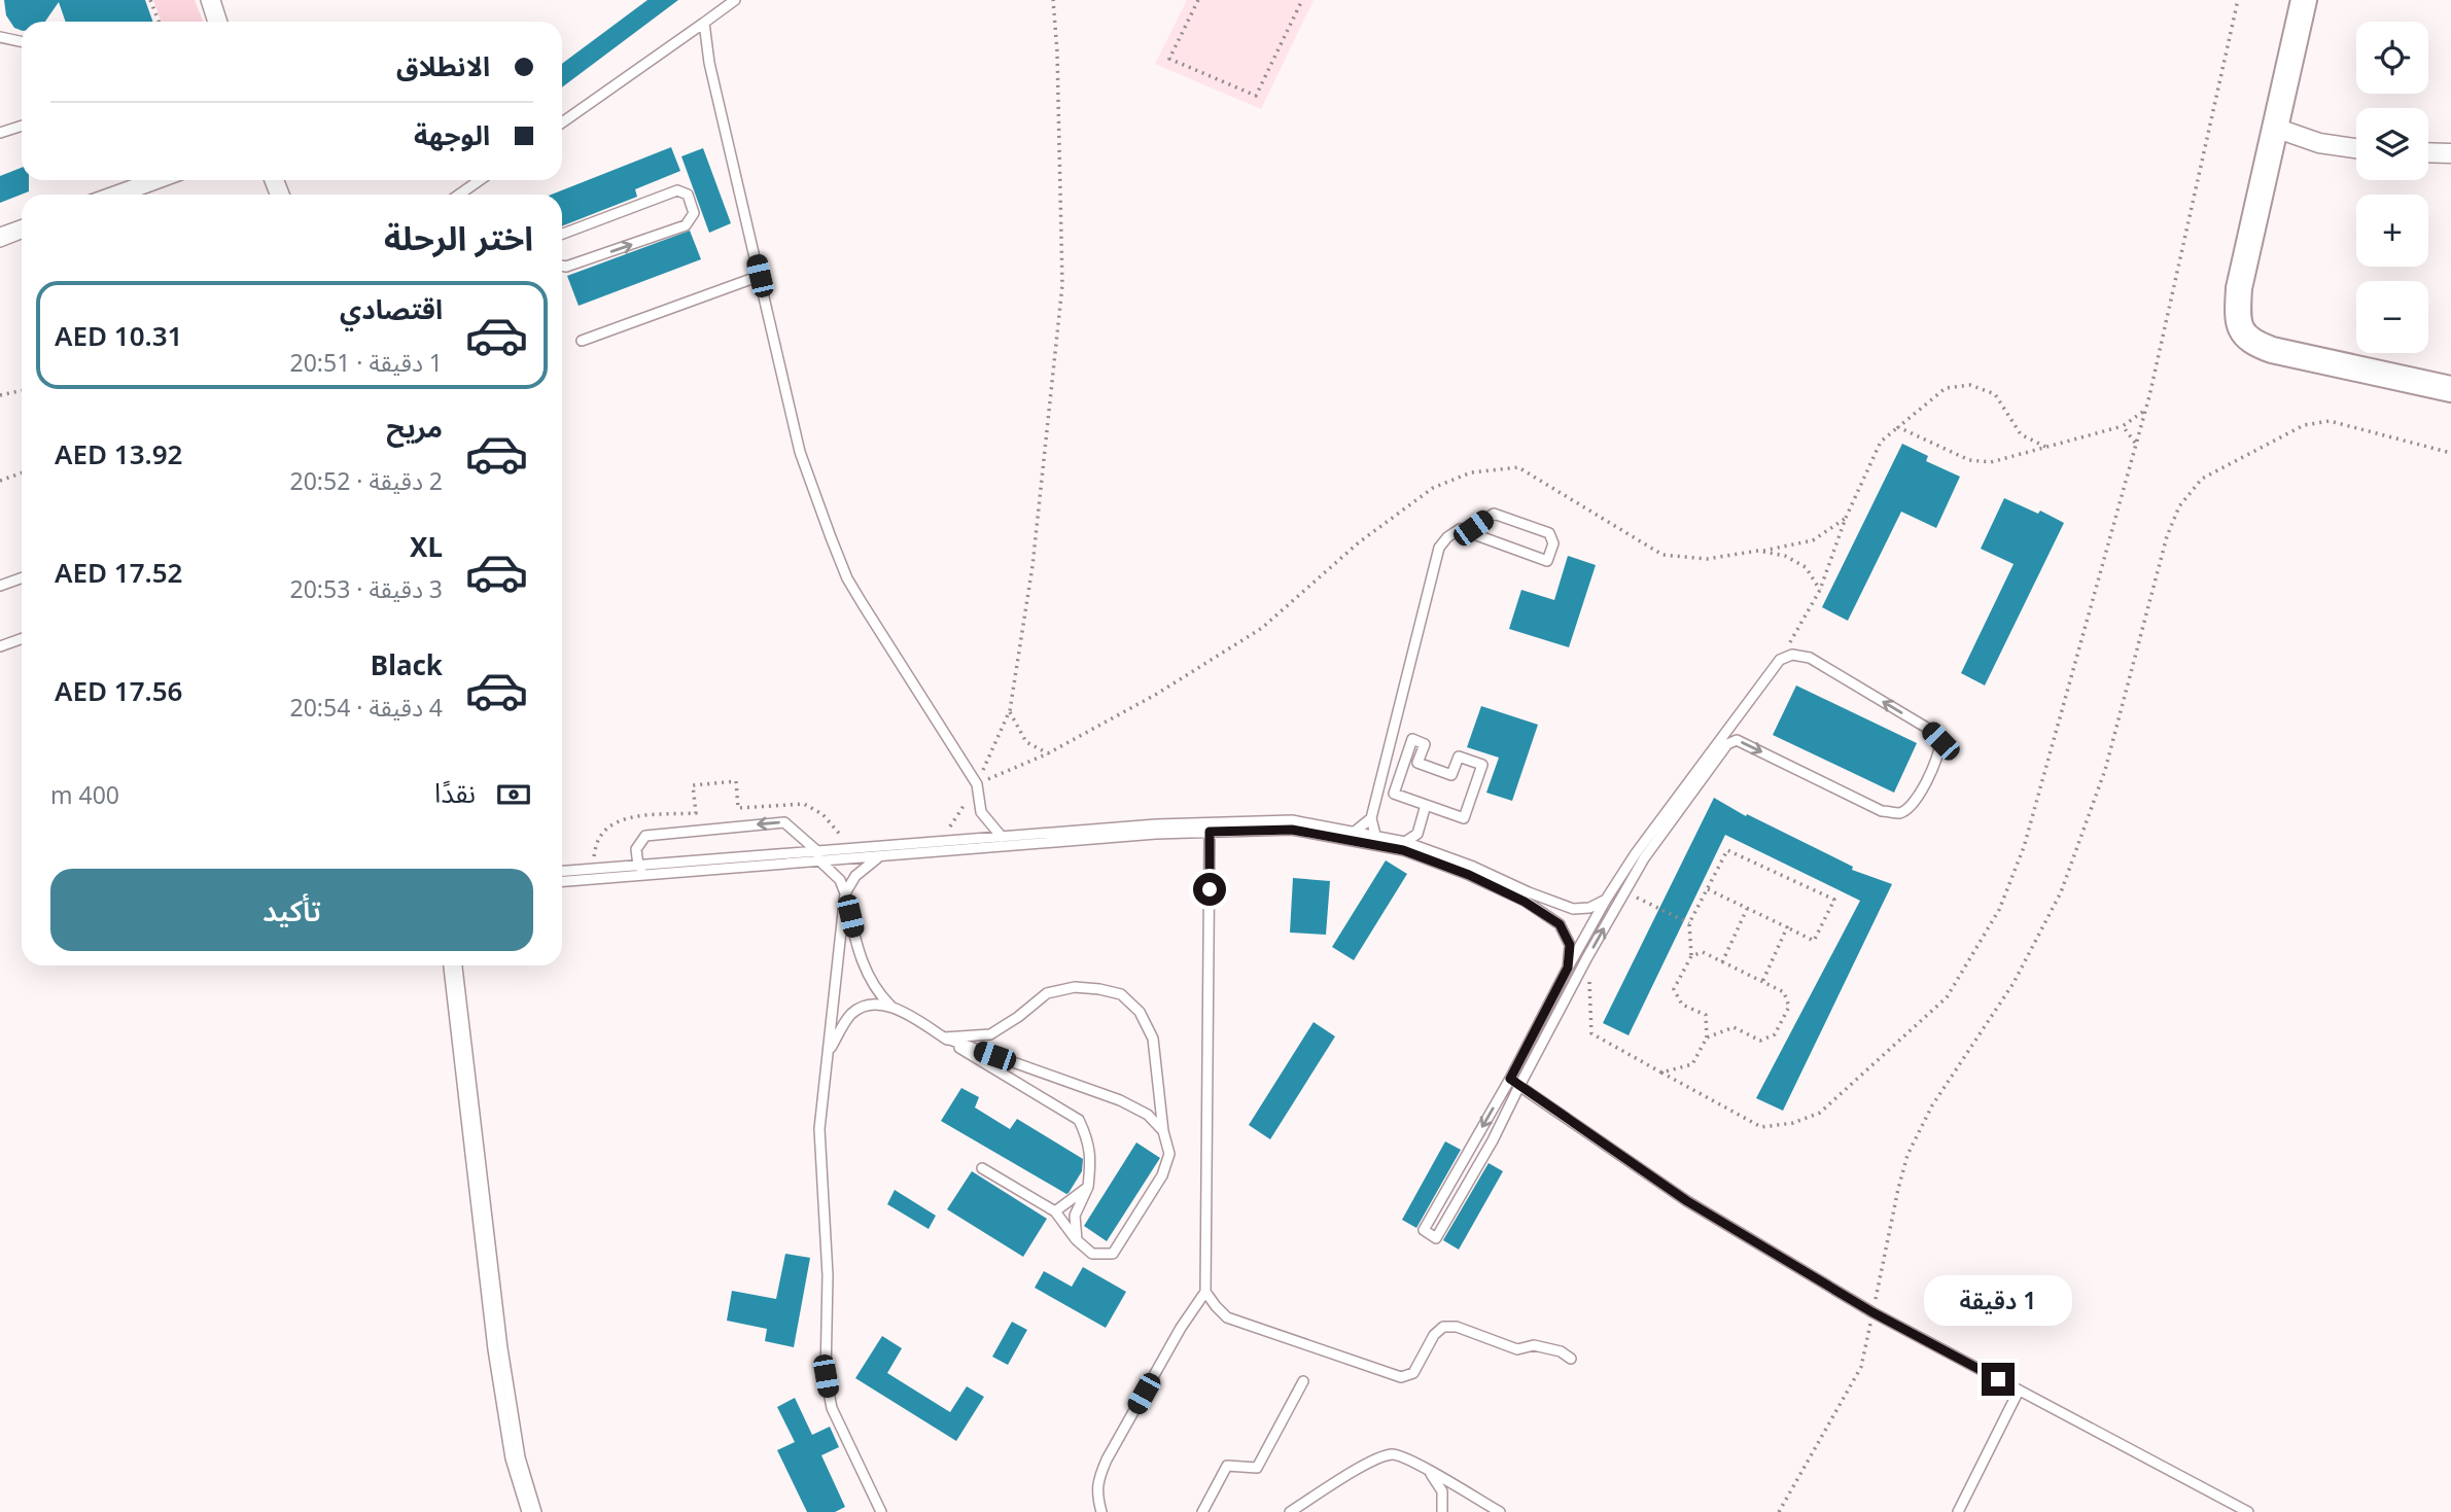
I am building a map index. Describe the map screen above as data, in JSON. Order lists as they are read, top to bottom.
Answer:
{
  "page": {
    "map_buttons": ["+", "−"],
    "banner": ["الانطلاق", "الوجهة"],
    "heading": "اختر الرحلة",
    "list": [
      {
        "name": "اقتصادي",
        "note": "1 دقيقة · 20:51",
        "value": "AED 10.31"
      },
      {
        "name": "مريح",
        "note": "2 دقيقة · 20:52",
        "value": "AED 13.92"
      },
      {
        "name": "XL",
        "note": "3 دقيقة · 20:53",
        "value": "AED 17.52"
      },
      {
        "name": "Black",
        "note": "4 دقيقة · 20:54",
        "value": "AED 17.56"
      }
    ],
    "pay": ["نقدًا", "400 m"],
    "buttons": "تأكيد",
    "bubble": "1 دقيقة"
  }
}
